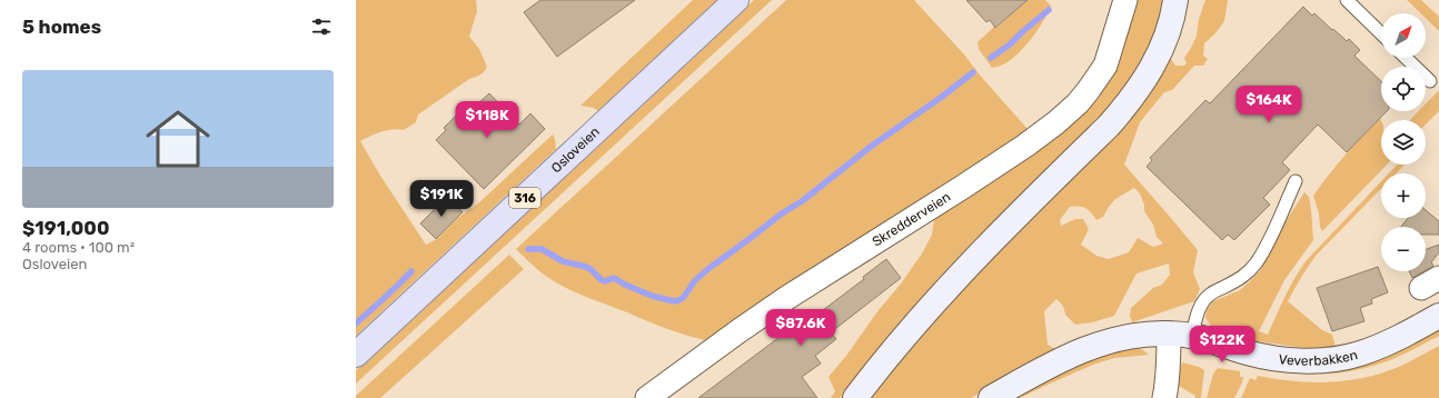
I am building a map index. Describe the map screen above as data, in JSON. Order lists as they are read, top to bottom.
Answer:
{
  "streets": {
    "main road": ["Osloveien", "316"],
    "street": ["Skredderveien", "Veverbakken"]
  },
  "north": "top right",
  "page": {
    "heading": "5 homes",
    "map_buttons": ["+", "−"],
    "list": [
      {
        "name": "$191,000",
        "note": "4 rooms · 100 m² · Osloveien"
      }
    ],
    "price": [
      "$164K",
      "$118K",
      "$191K",
      "$87.6K",
      "$122K"
    ]
  }
}
